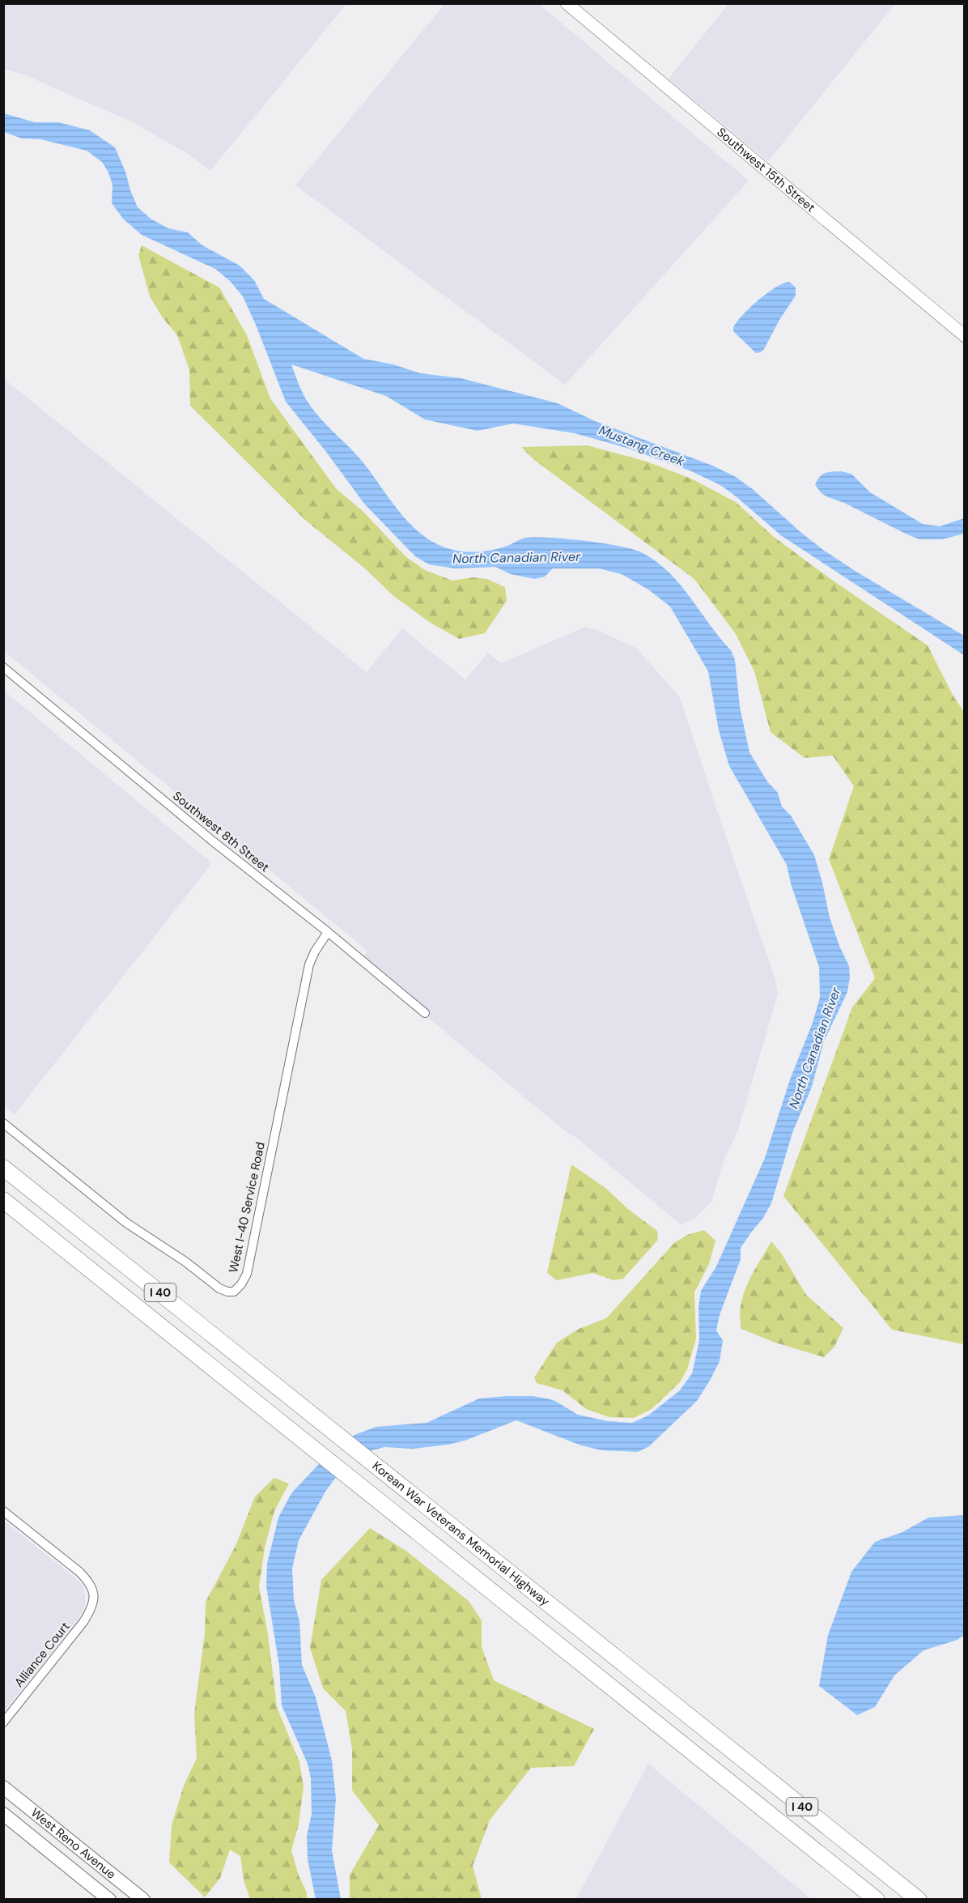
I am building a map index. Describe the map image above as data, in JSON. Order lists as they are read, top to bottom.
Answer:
{
  "streets": {
    "highway": ["I 40", "Korean War Veterans Memorial Highway"],
    "main road": ["Southwest 15th Street", "West Reno Avenue"],
    "street": ["Southwest 8th Street", "West I-40 Service Road", "Alliance Court"]
  },
  "crossings": [
    ["Southwest 8th Street", "West I-40 Service Road"]
  ],
  "water": ["Mustang Creek", "North Canadian River"]
}
